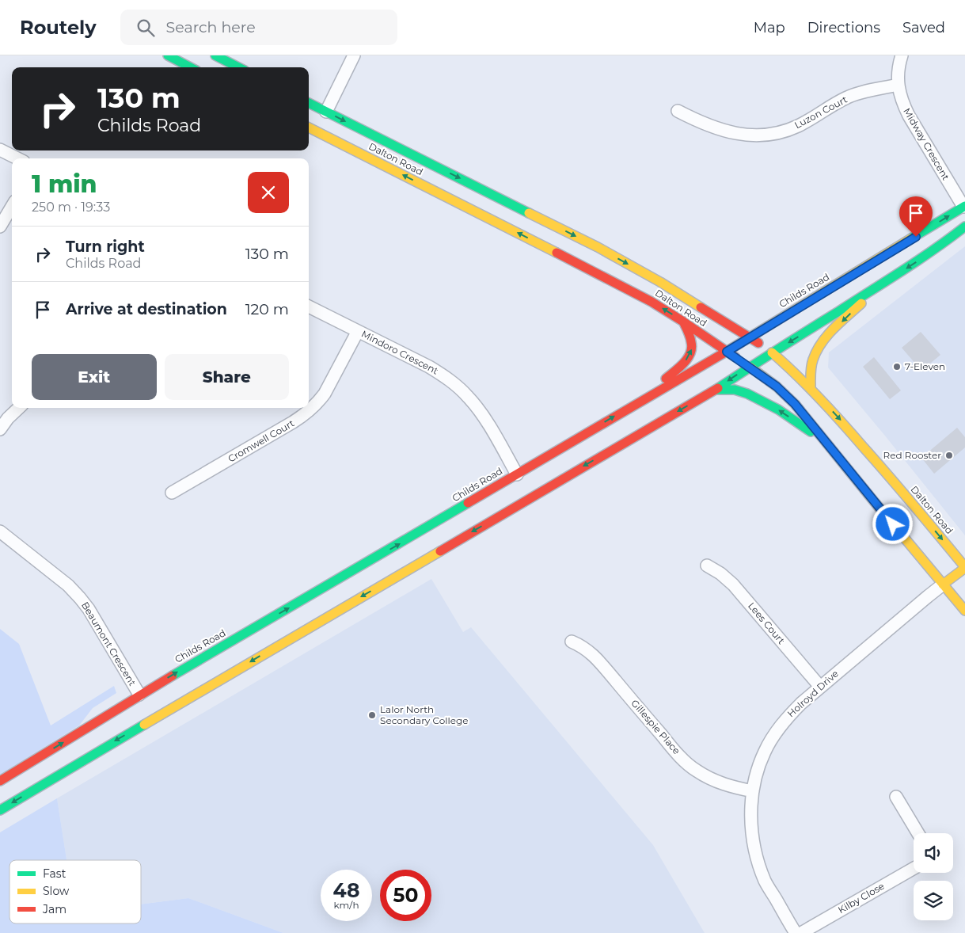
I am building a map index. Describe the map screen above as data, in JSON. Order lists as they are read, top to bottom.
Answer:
{
  "streets": {
    "main road": ["Dalton Road", "Childs Road", "Holroyd Drive"],
    "street": [
      "Luzon Court",
      "Midway Crescent",
      "Mindoro Crescent",
      "Cromwell Court",
      "Lees Court",
      "Beaumont Crescent",
      "Gillespie Place",
      "Kilby Close"
    ]
  },
  "crossings": [
    ["Luzon Court", "Midway Crescent"],
    ["Midway Crescent", "Childs Road"],
    ["Dalton Road", "Childs Road"],
    ["Dalton Road", "Holroyd Drive"],
    ["Childs Road", "Mindoro Crescent"],
    ["Childs Road", "Beaumont Crescent"],
    ["Mindoro Crescent", "Cromwell Court"],
    ["Lees Court", "Holroyd Drive"],
    ["Holroyd Drive", "Gillespie Place"]
  ],
  "places": ["7-Eleven", "Red Rooster", "Lalor North Secondary College"],
  "legend": ["Fast", "Slow", "Jam"],
  "page": {
    "header": "Routely",
    "search": "Search here",
    "nav": ["Map", "Directions", "Saved"],
    "turn": ["130 m", "Childs Road"],
    "heading": ["1 min", "250 m · 19:33"],
    "list": [
      {
        "name": "Turn right",
        "note": "Childs Road",
        "value": "130 m"
      },
      {
        "name": "Arrive at destination",
        "value": "120 m"
      }
    ],
    "buttons": ["Exit", "Share"],
    "speed": "48 km/h",
    "limit": "50"
  }
}
